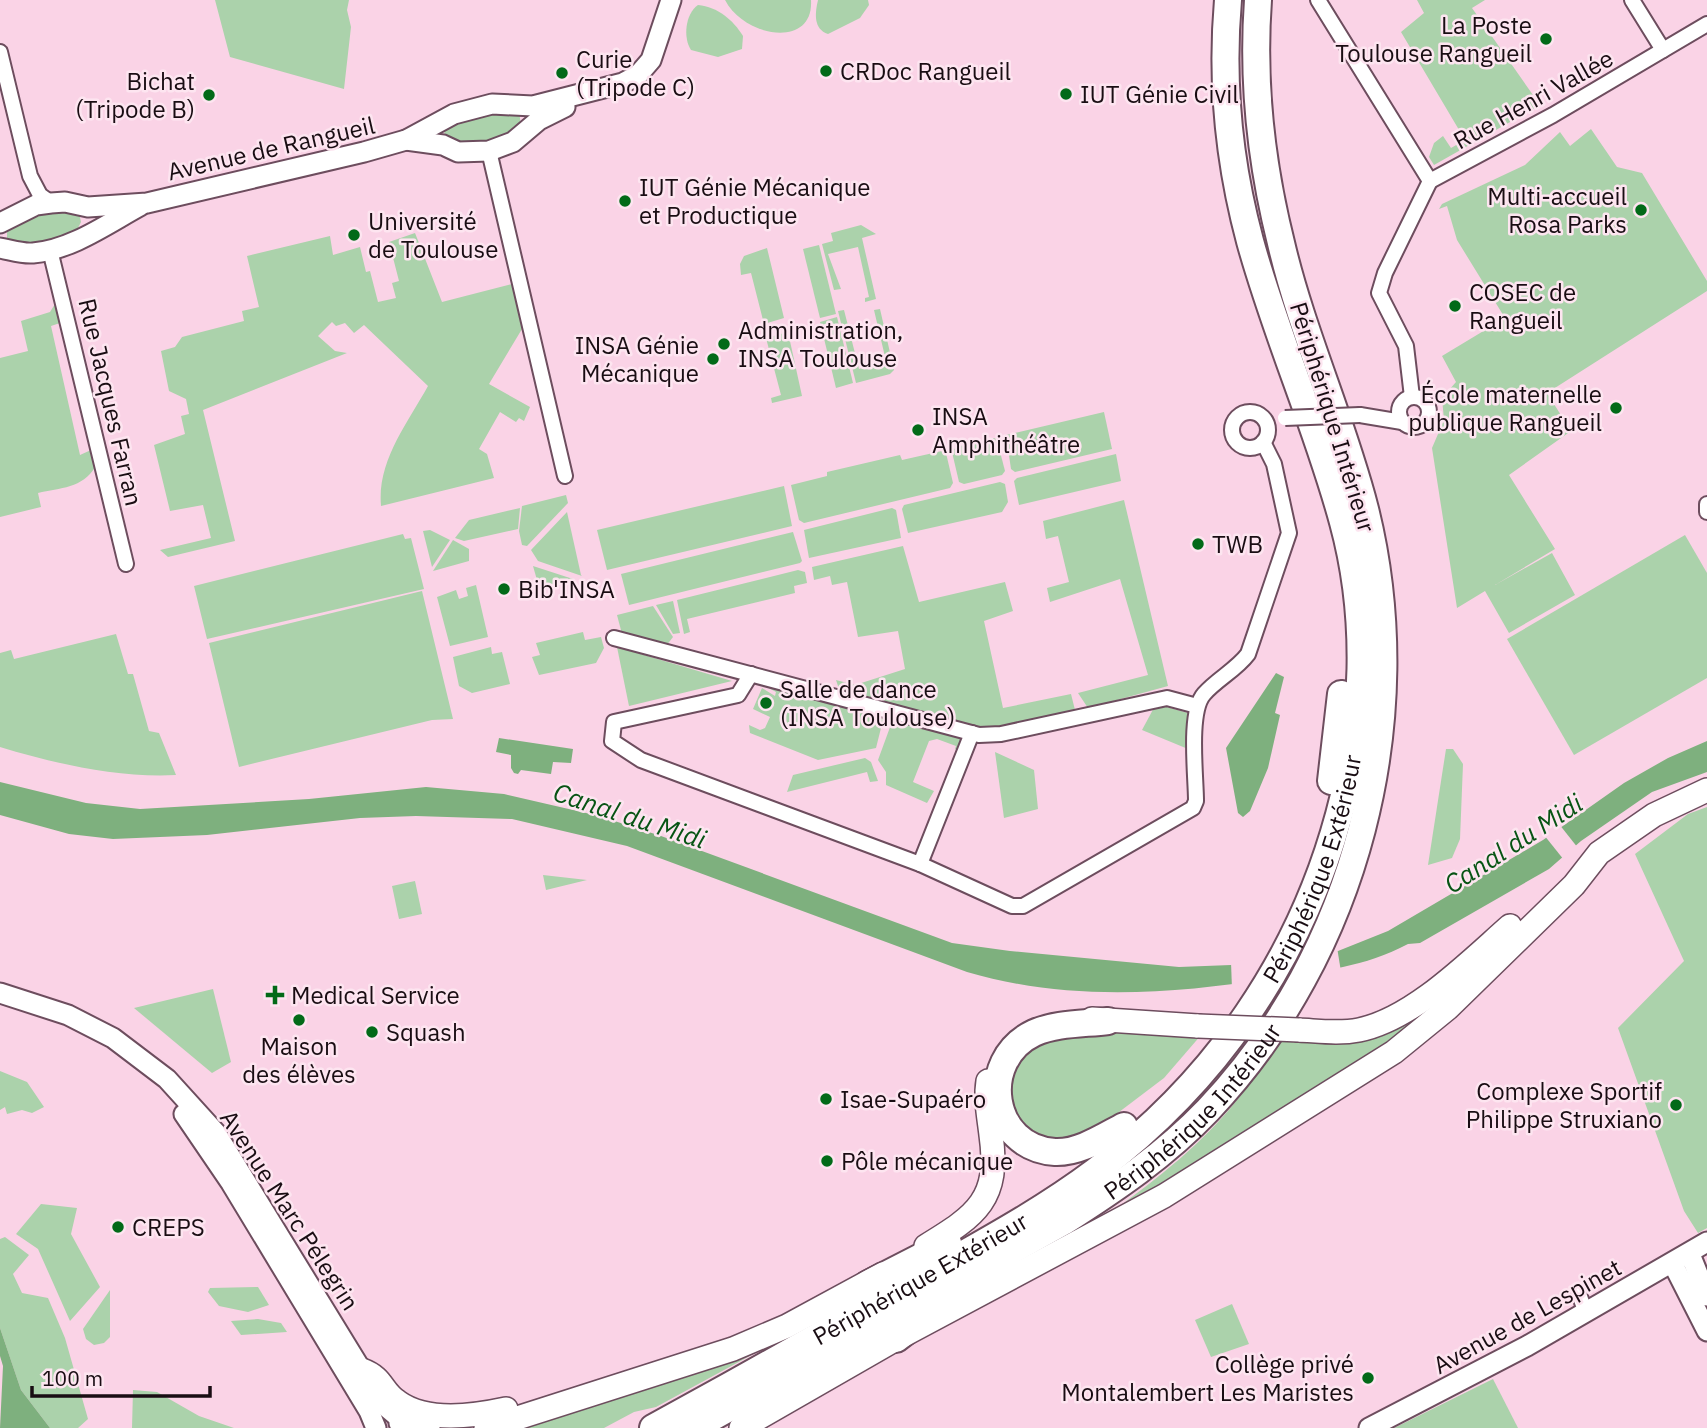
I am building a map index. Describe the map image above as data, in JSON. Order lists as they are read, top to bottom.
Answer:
{
  "streets": {
    "highway": ["Périphérique Intérieur", "Périphérique Extérieur"],
    "street": [
      "Rue Henri Vallée",
      "Avenue de Rangueil",
      "Rue Jacques Farran",
      "Avenue Marc Pélegrin",
      "Avenue de Lespinet"
    ]
  },
  "crossings": [
    ["Avenue de Rangueil", "Rue Jacques Farran"]
  ],
  "water": ["Canal du Midi"],
  "places": {
    "other": [
      "La Poste Toulouse Rangueil",
      "CRDoc Rangueil",
      "Curie (Tripode C)",
      "IUT Génie Civil",
      "Bichat (Tripode B)",
      "IUT Génie Mécanique et Productique",
      "Multi-accueil Rosa Parks",
      "Université de Toulouse",
      "COSEC de Rangueil",
      "Administration, INSA Toulouse",
      "INSA Génie Mécanique",
      "École maternelle publique Rangueil",
      "INSA Amphithéâtre",
      "TWB",
      "Bib'INSA",
      "Salle de dance (INSA Toulouse)",
      "Maison des élèves",
      "Squash",
      "Isae-Supaéro",
      "Complexe Sportif Philippe Struxiano",
      "Pôle mécanique",
      "CREPS",
      "Collège privé Montalembert Les Maristes"
    ],
    "health": ["Medical Service"]
  },
  "scale_bar": "100 m"
}
